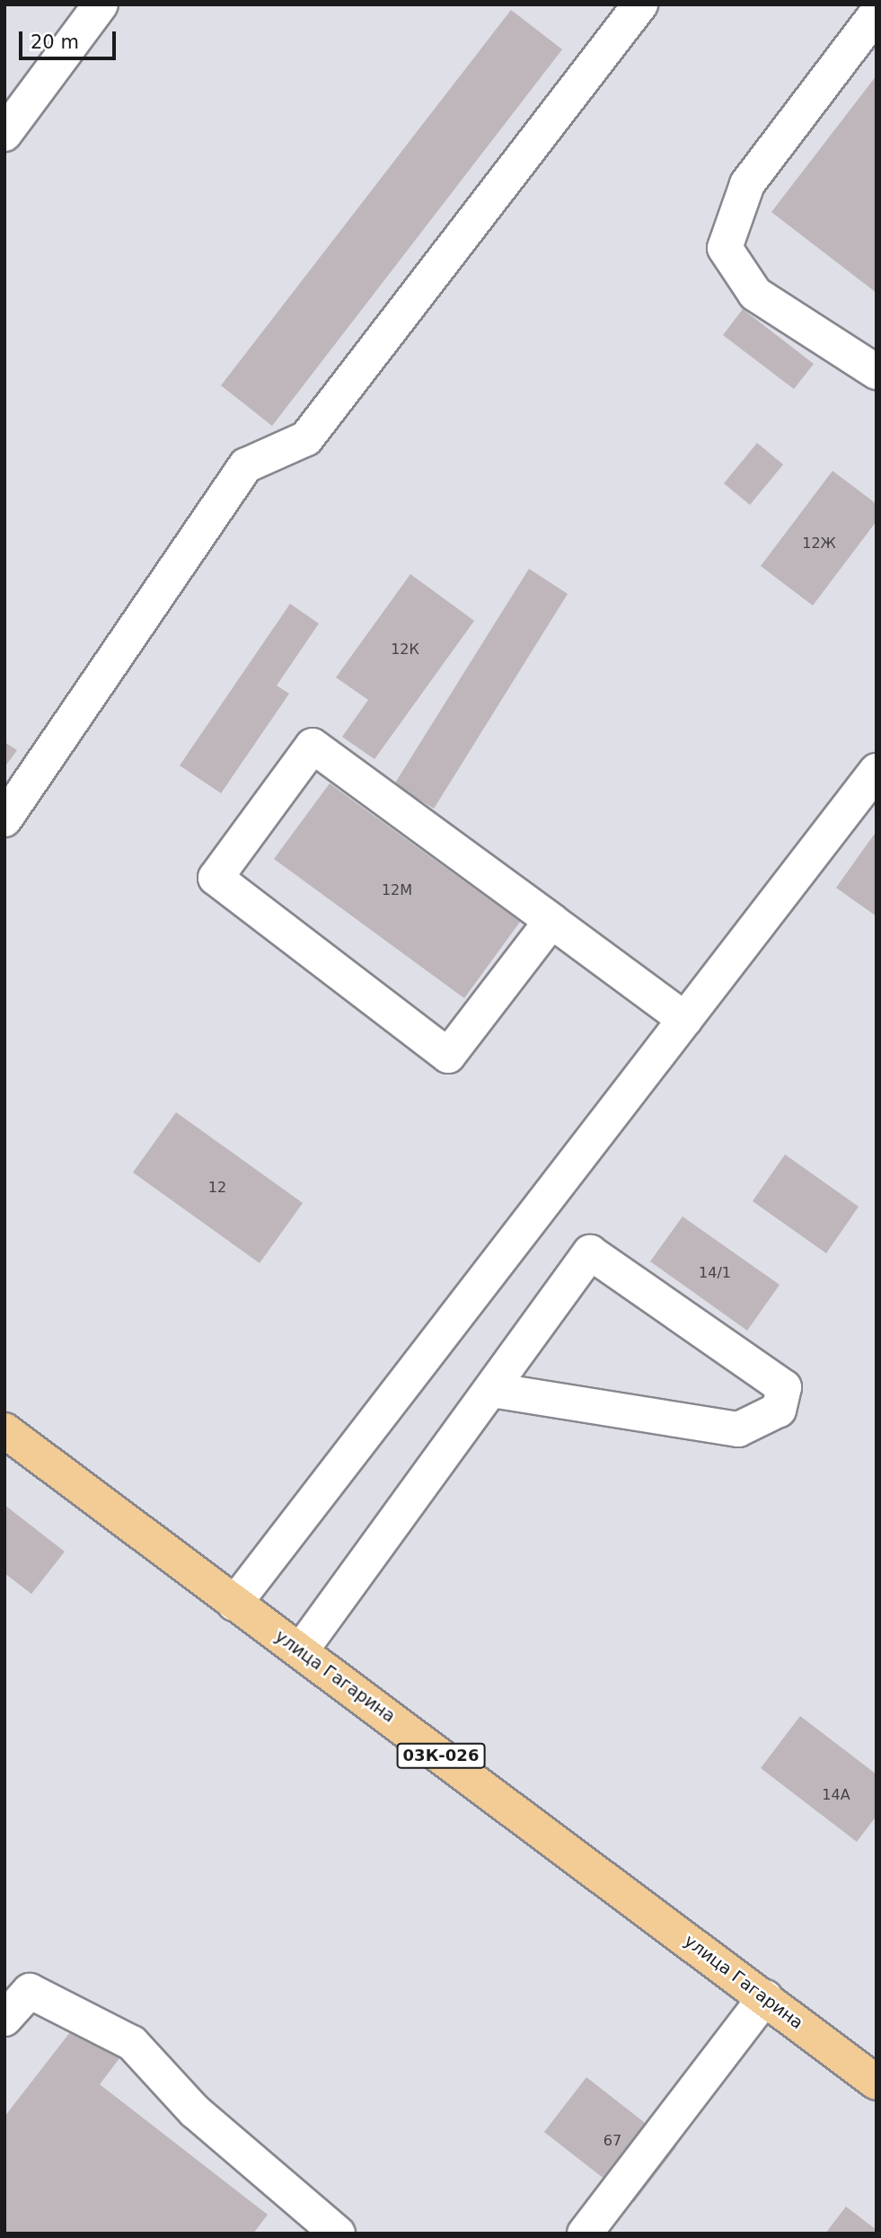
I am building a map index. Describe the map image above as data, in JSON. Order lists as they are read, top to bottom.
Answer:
{
  "streets": {
    "main road": ["улица Гагарина", "03К-026"]
  },
  "house_numbers": [
    "12Ж",
    "12К",
    "12М",
    "12",
    "14/1",
    "14А",
    "67"
  ],
  "scale_bar": "20 m"
}
